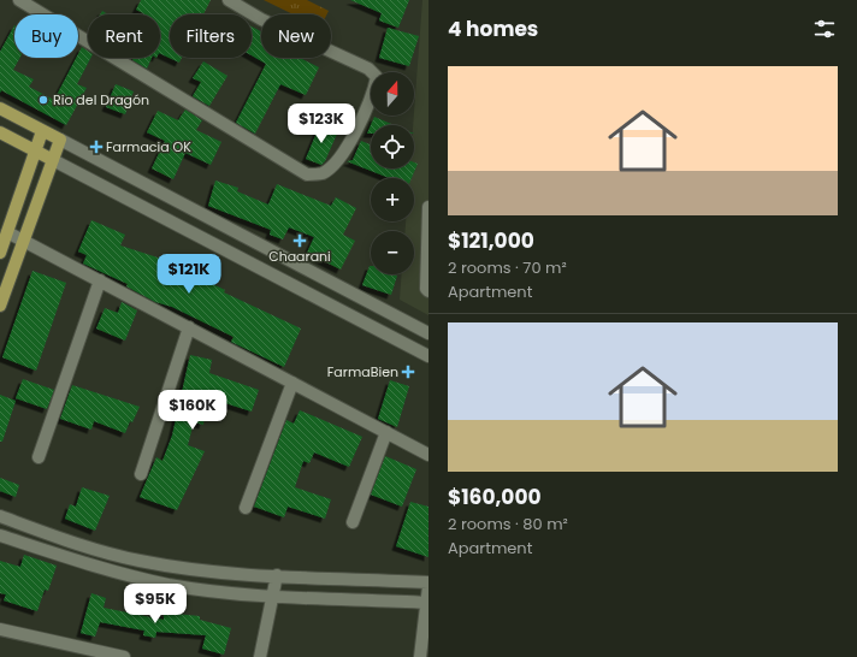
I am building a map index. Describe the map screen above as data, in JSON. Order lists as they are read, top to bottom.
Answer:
{
  "places": {
    "other": ["Rio del Dragón"],
    "health": ["Farmacia OK", "Chaarani", "FarmaBien"]
  },
  "north": "top",
  "page": {
    "heading": "4 homes",
    "chip": [
      "Buy",
      "Rent",
      "Filters",
      "New"
    ],
    "list": [
      {
        "name": "$121,000",
        "note": "2 rooms · 70 m² · Apartment"
      },
      {
        "name": "$160,000",
        "note": "2 rooms · 80 m² · Apartment"
      }
    ],
    "map_buttons": ["+", "−"],
    "price": [
      "$123K",
      "$121K",
      "$160K",
      "$95K"
    ]
  }
}
